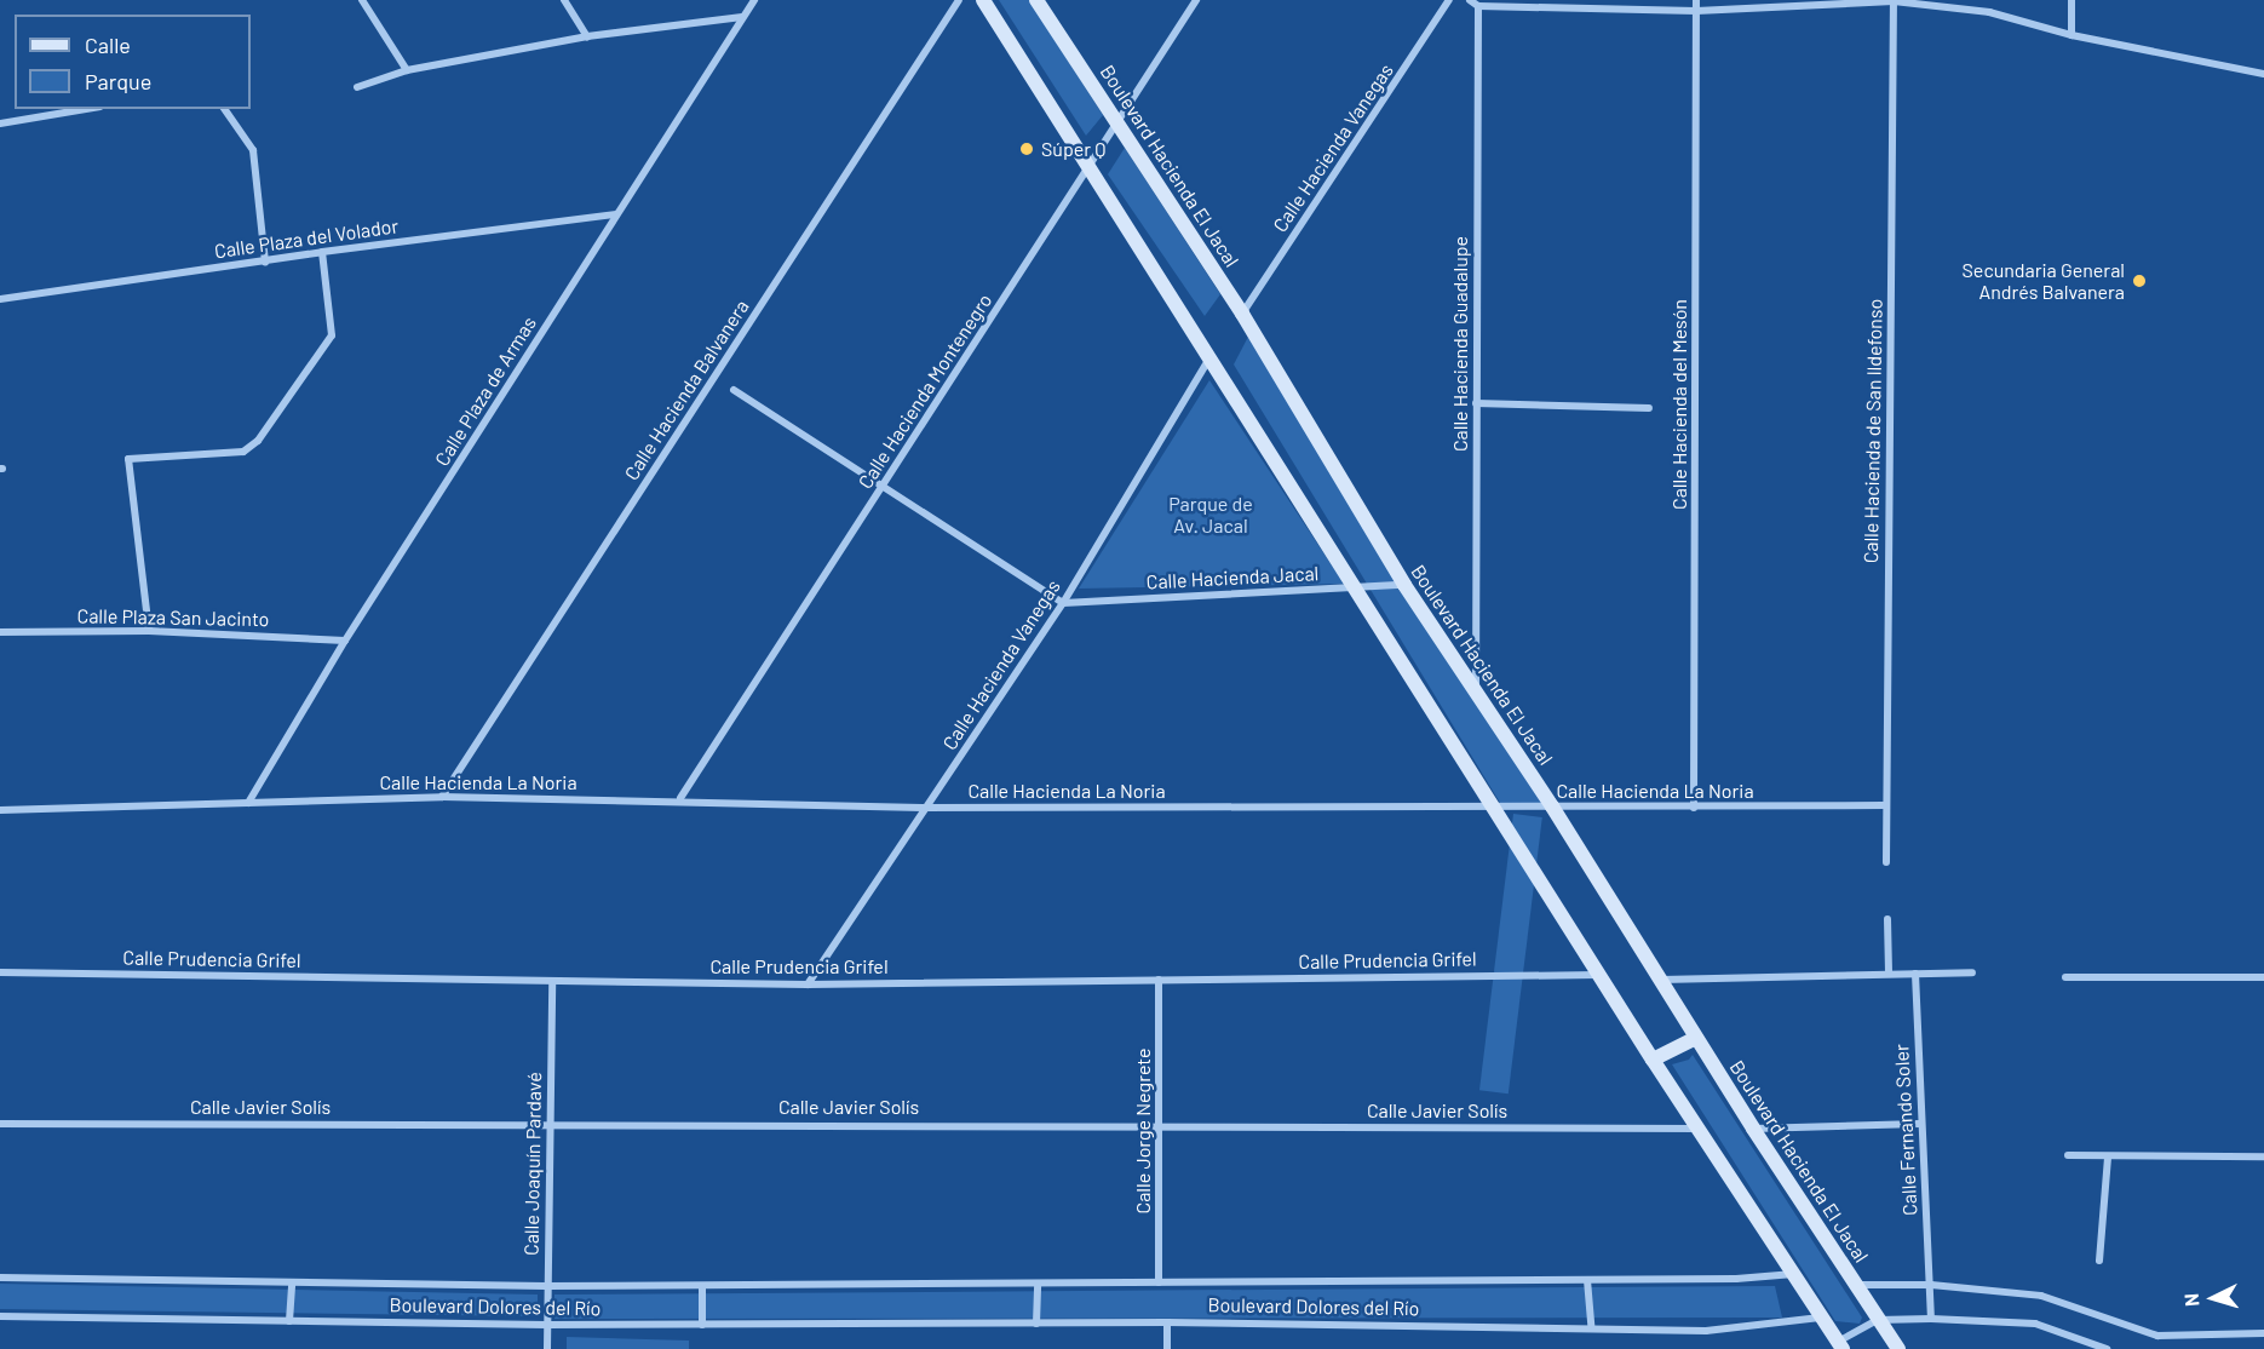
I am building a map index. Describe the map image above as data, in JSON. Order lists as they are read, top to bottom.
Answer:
{
  "streets": {
    "main road": ["Boulevard Hacienda El Jacal"],
    "street": [
      "Calle Hacienda Vanegas",
      "Calle Plaza del Volador",
      "Calle Hacienda Guadalupe",
      "Calle Hacienda Balvanera",
      "Calle Plaza de Armas",
      "Calle Hacienda Montenegro",
      "Calle Hacienda del Mesón",
      "Calle Hacienda de San Ildefonso",
      "Calle Hacienda Jacal",
      "Calle Plaza San Jacinto",
      "Calle Hacienda La Noria",
      "Calle Prudencia Grifel",
      "Calle Javier Solís",
      "Calle Fernando Soler",
      "Calle Jorge Negrete",
      "Calle Joaquín Pardavé",
      "Boulevard Dolores del Río"
    ]
  },
  "crossings": [
    ["Calle Hacienda Vanegas", "Boulevard Hacienda El Jacal"],
    ["Calle Hacienda Vanegas", "Calle Hacienda Jacal"],
    ["Calle Hacienda Vanegas", "Calle Hacienda La Noria"],
    ["Calle Hacienda Vanegas", "Calle Prudencia Grifel"],
    ["Boulevard Hacienda El Jacal", "Calle Hacienda Guadalupe"],
    ["Boulevard Hacienda El Jacal", "Calle Hacienda Montenegro"],
    ["Boulevard Hacienda El Jacal", "Calle Hacienda Jacal"],
    ["Boulevard Hacienda El Jacal", "Calle Hacienda La Noria"],
    ["Calle Plaza del Volador", "Calle Plaza de Armas"],
    ["Calle Hacienda Balvanera", "Calle Hacienda La Noria"],
    ["Calle Plaza de Armas", "Calle Plaza San Jacinto"],
    ["Calle Plaza de Armas", "Calle Hacienda La Noria"],
    ["Calle Hacienda Montenegro", "Calle Hacienda La Noria"],
    ["Calle Hacienda del Mesón", "Calle Hacienda La Noria"],
    ["Calle Hacienda de San Ildefonso", "Calle Hacienda La Noria"],
    ["Calle Prudencia Grifel", "Calle Jorge Negrete"],
    ["Calle Prudencia Grifel", "Calle Joaquín Pardavé"],
    ["Calle Javier Solís", "Calle Jorge Negrete"],
    ["Calle Javier Solís", "Calle Joaquín Pardavé"],
    ["Calle Jorge Negrete", "Boulevard Dolores del Río"],
    ["Calle Joaquín Pardavé", "Boulevard Dolores del Río"]
  ],
  "parks": ["Parque de Av. Jacal"],
  "places": ["Súper Q", "Secundaria General Andrés Balvanera"],
  "legend": ["Calle", "Parque"],
  "north": "left"
}
